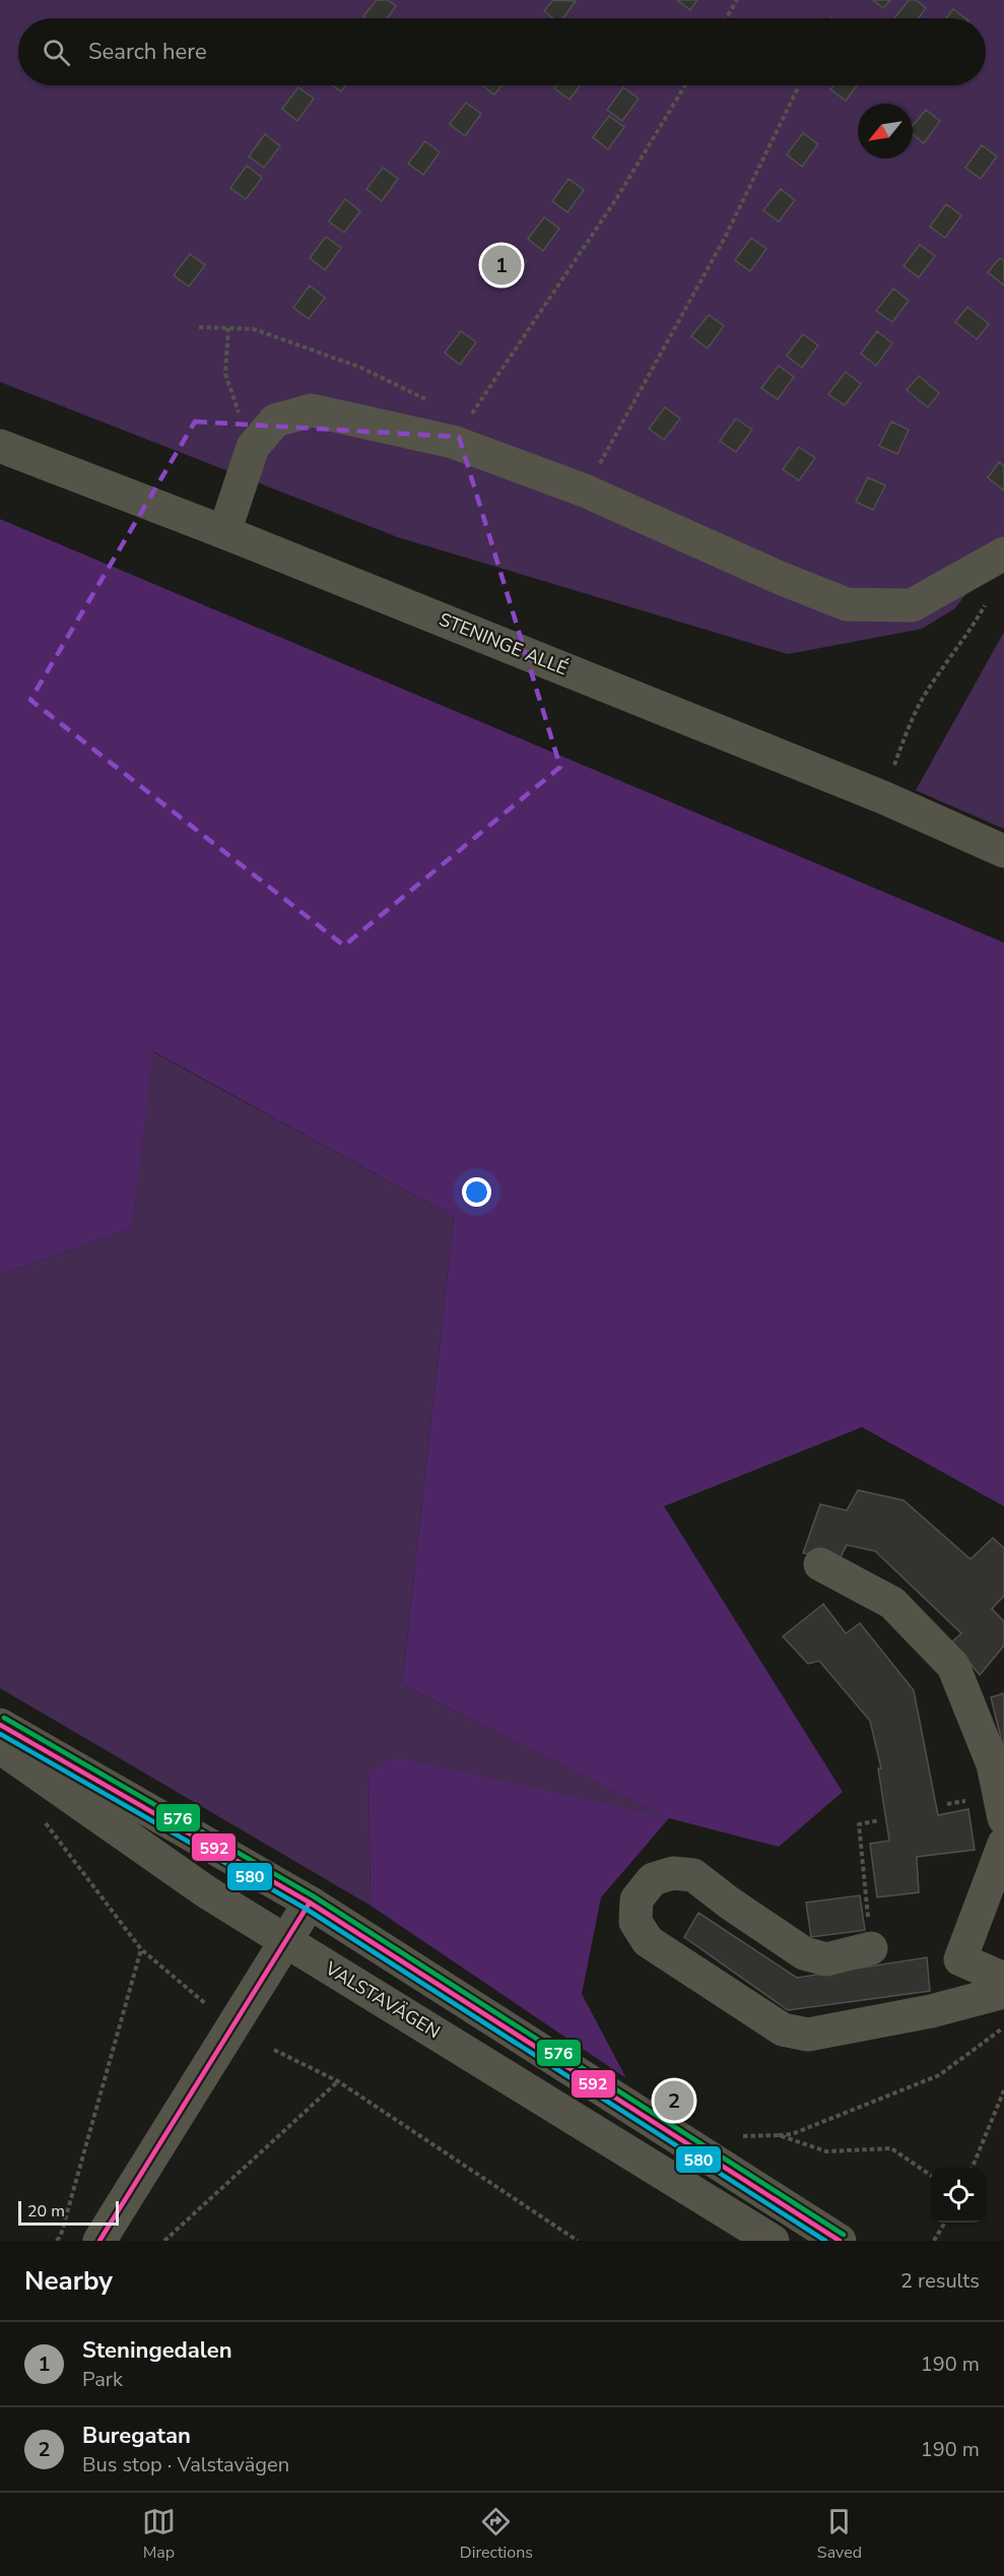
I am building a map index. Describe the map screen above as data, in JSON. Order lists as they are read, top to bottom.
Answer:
{
  "streets": {
    "street": ["STENINGE ALLÉ", "VALSTAVÄGEN"]
  },
  "lines": ["transit line 576", "transit line 592", "transit line 580"],
  "scale_bar": "20 m",
  "north": "bottom left",
  "page": {
    "search": "Search here",
    "pins": ["1", "2"],
    "scale": "20 m",
    "heading": ["Nearby", "2 results"],
    "list": [
      {
        "mark": "1",
        "name": "Steningedalen",
        "note": "Park",
        "value": "190 m"
      },
      {
        "mark": "2",
        "name": "Buregatan",
        "note": "Bus stop · Valstavägen",
        "value": "190 m"
      }
    ],
    "nav": ["Map", "Directions", "Saved"]
  }
}
